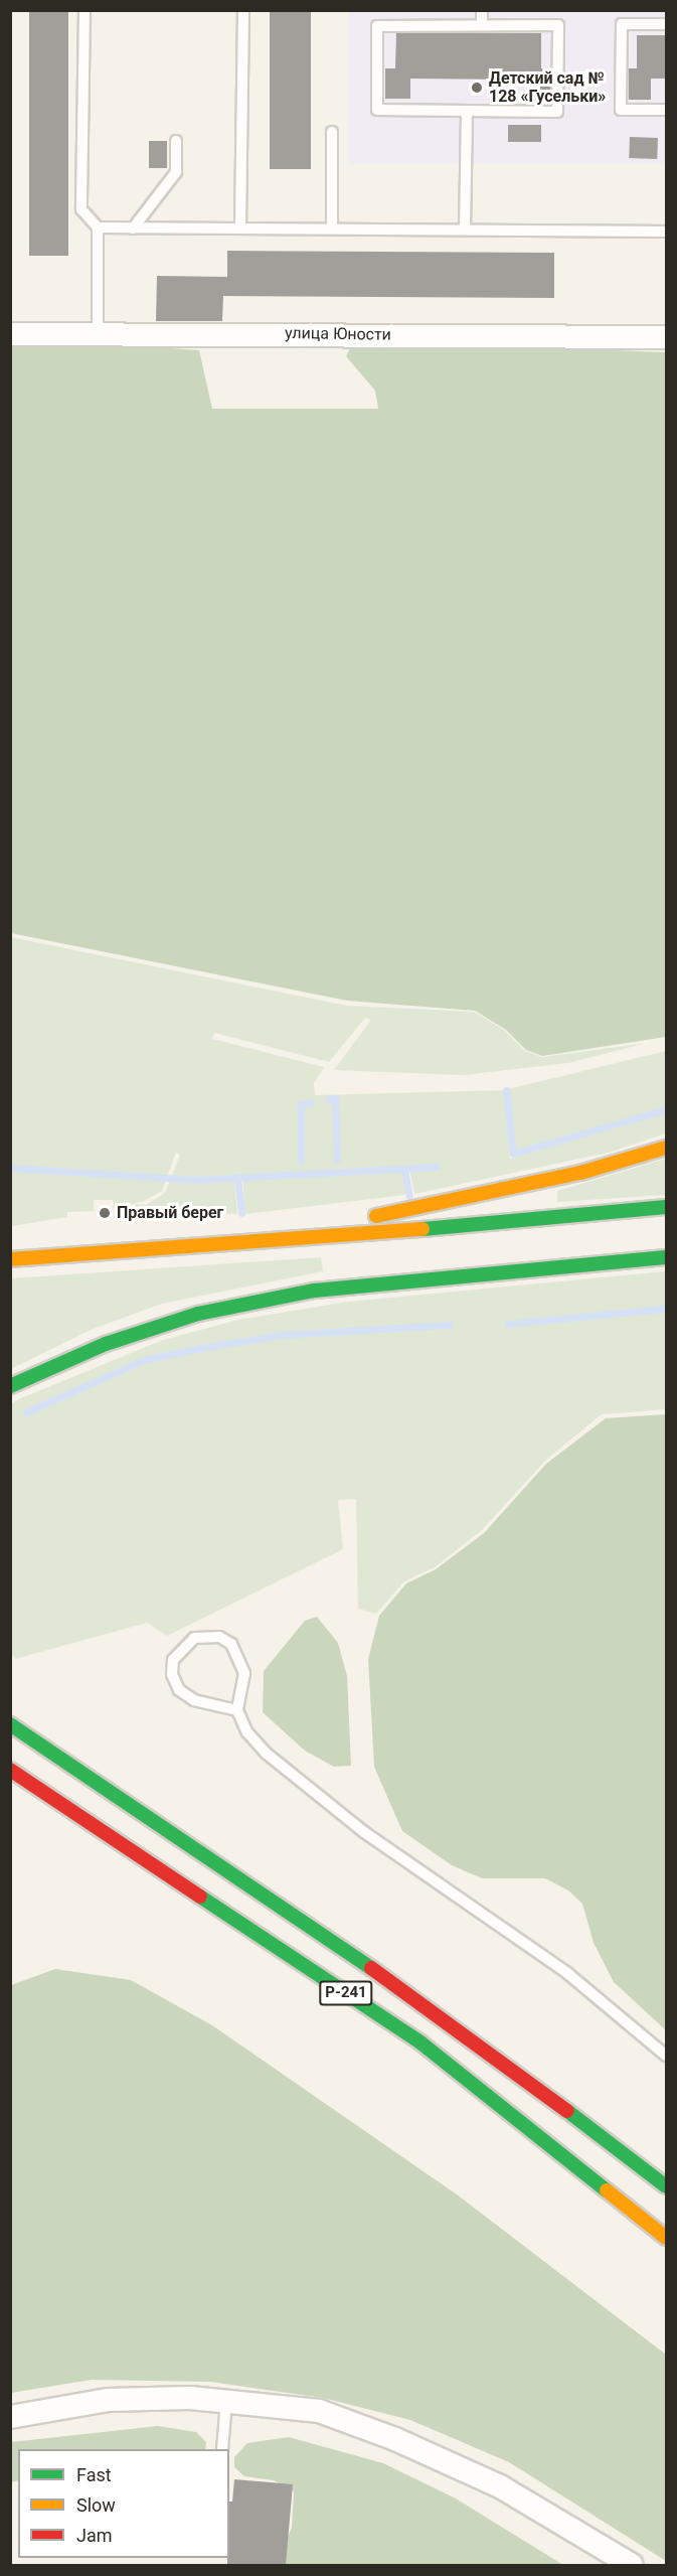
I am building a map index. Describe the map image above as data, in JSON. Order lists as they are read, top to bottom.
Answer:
{
  "streets": {
    "main road": ["Р-241"],
    "street": ["улица Юности"]
  },
  "places": ["Детский сад № 128 «Гусельки»", "Правый берег"],
  "legend": ["Fast", "Slow", "Jam"]
}
